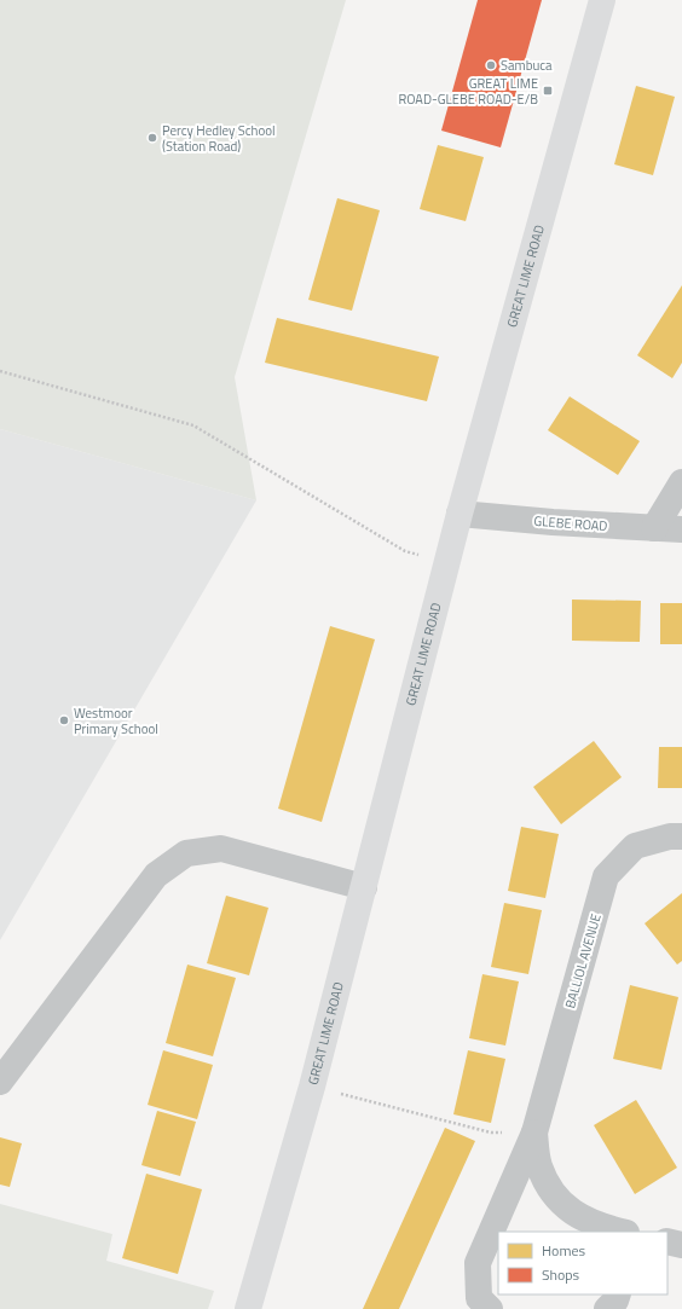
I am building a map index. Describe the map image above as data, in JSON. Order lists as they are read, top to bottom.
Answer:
{
  "streets": {
    "main road": ["GREAT LIME ROAD"],
    "street": ["GLEBE ROAD", "BALLIOL AVENUE"]
  },
  "crossings": [
    ["GREAT LIME ROAD", "GLEBE ROAD"]
  ],
  "places": {
    "other": ["Sambuca", "Percy Hedley School (Station Road)", "Westmoor Primary School"],
    "transit": ["GREAT LIME ROAD-GLEBE ROAD-E/B"]
  },
  "legend": ["Homes", "Shops"]
}
